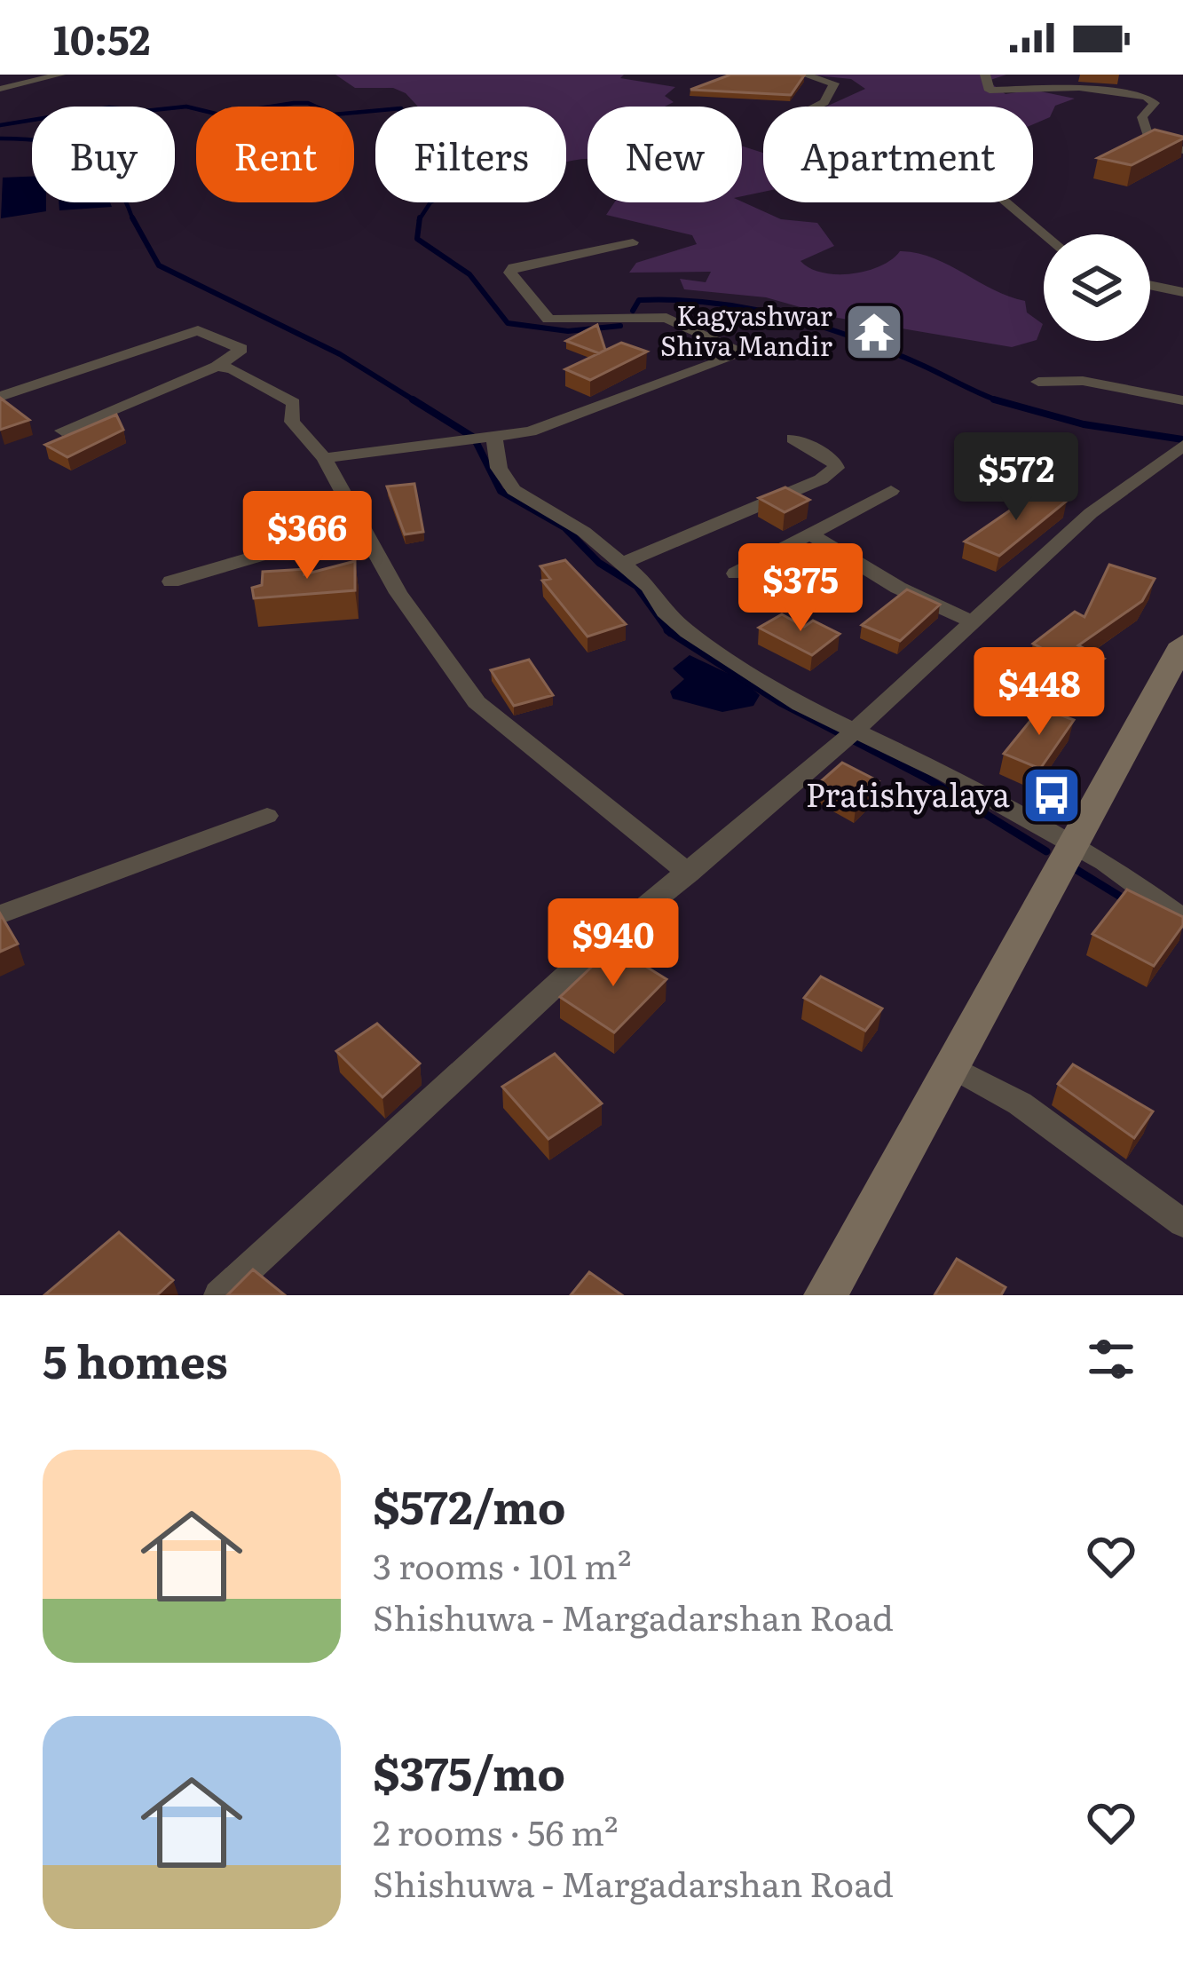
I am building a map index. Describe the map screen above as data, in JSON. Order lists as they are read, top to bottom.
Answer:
{
  "places": {
    "temple": ["Kagyashwar Shiva Mandir"],
    "bus stop": ["Pratishyalaya"]
  },
  "page": {
    "status": "10:52",
    "chip": [
      "Buy",
      "Rent",
      "Filters",
      "New",
      "Apartment"
    ],
    "price": [
      "$572",
      "$366",
      "$375",
      "$448",
      "$940"
    ],
    "heading": "5 homes",
    "list": [
      {
        "name": "$572/mo",
        "note": "3 rooms · 101 m² · Shishuwa - Margadarshan Road"
      },
      {
        "name": "$375/mo",
        "note": "2 rooms · 56 m² · Shishuwa - Margadarshan Road"
      }
    ]
  }
}
